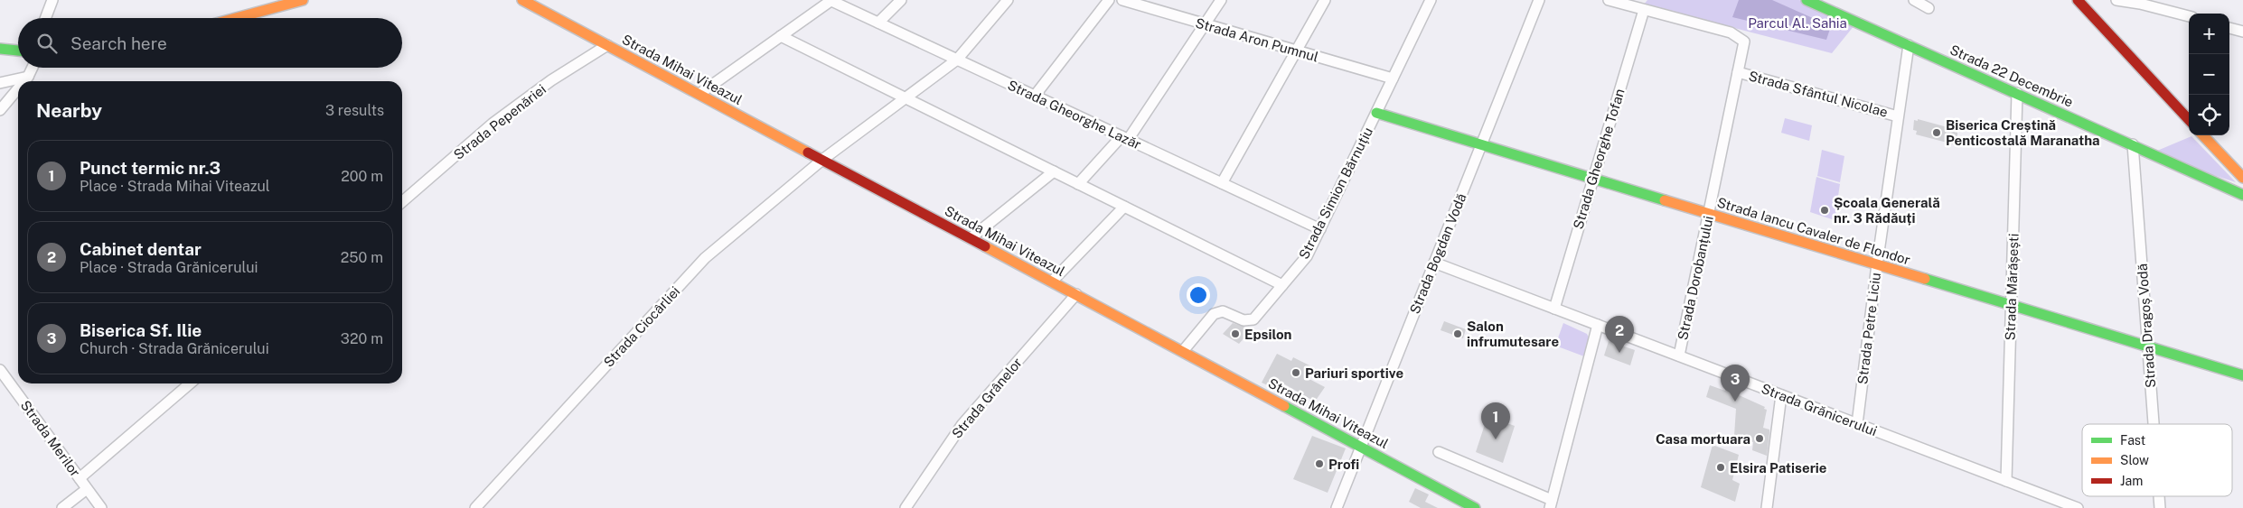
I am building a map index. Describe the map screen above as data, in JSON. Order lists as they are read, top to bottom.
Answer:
{
  "streets": {
    "street": [
      "Strada Aron Pumnul",
      "Strada Mihai Viteazul",
      "Strada 22 Decembrie",
      "Strada Sfântul Nicolae",
      "Strada Gheorghe Lazăr",
      "Strada Pepenăriei",
      "Strada Gheorghe Tofan",
      "Strada Simion Bărnuțiu",
      "Strada Iancu Cavaler de Flondor",
      "Strada Bogdan Vodă",
      "Strada Dorobanțului",
      "Strada Mărășești",
      "Strada Dragoș Vodă",
      "Strada Ciocârliei",
      "Strada Petre Liciu",
      "Strada Grânelor",
      "Strada Grănicerului",
      "Strada Merilor"
    ]
  },
  "crossings": [
    ["Strada Aron Pumnul", "Strada Simion Bărnuțiu"],
    ["Strada Mihai Viteazul", "Strada Pepenăriei"],
    ["Strada Mihai Viteazul", "Strada Simion Bărnuțiu"],
    ["Strada Mihai Viteazul", "Strada Bogdan Vodă"],
    ["Strada Mihai Viteazul", "Strada Ciocârliei"],
    ["Strada Mihai Viteazul", "Strada Grânelor"],
    ["Strada 22 Decembrie", "Strada Mărășești"],
    ["Strada 22 Decembrie", "Strada Dragoș Vodă"],
    ["Strada 22 Decembrie", "Strada Petre Liciu"],
    ["Strada Sfântul Nicolae", "Strada Dorobanțului"],
    ["Strada Sfântul Nicolae", "Strada Petre Liciu"],
    ["Strada Gheorghe Lazăr", "Strada Simion Bărnuțiu"],
    ["Strada Gheorghe Lazăr", "Strada Ciocârliei"],
    ["Strada Gheorghe Tofan", "Strada Iancu Cavaler de Flondor"],
    ["Strada Gheorghe Tofan", "Strada Dorobanțului"],
    ["Strada Gheorghe Tofan", "Strada Grănicerului"],
    ["Strada Simion Bărnuțiu", "Strada Iancu Cavaler de Flondor"],
    ["Strada Iancu Cavaler de Flondor", "Strada Bogdan Vodă"],
    ["Strada Iancu Cavaler de Flondor", "Strada Dorobanțului"],
    ["Strada Iancu Cavaler de Flondor", "Strada Mărășești"],
    ["Strada Iancu Cavaler de Flondor", "Strada Dragoș Vodă"],
    ["Strada Iancu Cavaler de Flondor", "Strada Petre Liciu"],
    ["Strada Bogdan Vodă", "Strada Grănicerului"],
    ["Strada Dorobanțului", "Strada Grănicerului"],
    ["Strada Mărășești", "Strada Grănicerului"],
    ["Strada Petre Liciu", "Strada Grănicerului"]
  ],
  "parks": ["Parcul Al. Sahia"],
  "places": [
    "Biserica Creștină Penticostală Maranatha",
    "Școala Generală nr. 3 Rădăuți",
    "Epsilon",
    "Salon infrumutesare",
    "Pariuri sportive",
    "Casa mortuara",
    "Profi",
    "Elsira Patiserie"
  ],
  "legend": ["Fast", "Slow", "Jam"],
  "page": {
    "map_buttons": ["+", "−"],
    "search": "Search here",
    "heading": ["Nearby", "3 results"],
    "list": [
      {
        "mark": "1",
        "name": "Punct termic nr.3",
        "note": "Place · Strada Mihai Viteazul",
        "value": "200 m"
      },
      {
        "mark": "2",
        "name": "Cabinet dentar",
        "note": "Place · Strada Grănicerului",
        "value": "250 m"
      },
      {
        "mark": "3",
        "name": "Biserica Sf. Ilie",
        "note": "Church · Strada Grănicerului",
        "value": "320 m"
      }
    ],
    "pins": ["2", "3", "1"]
  }
}
